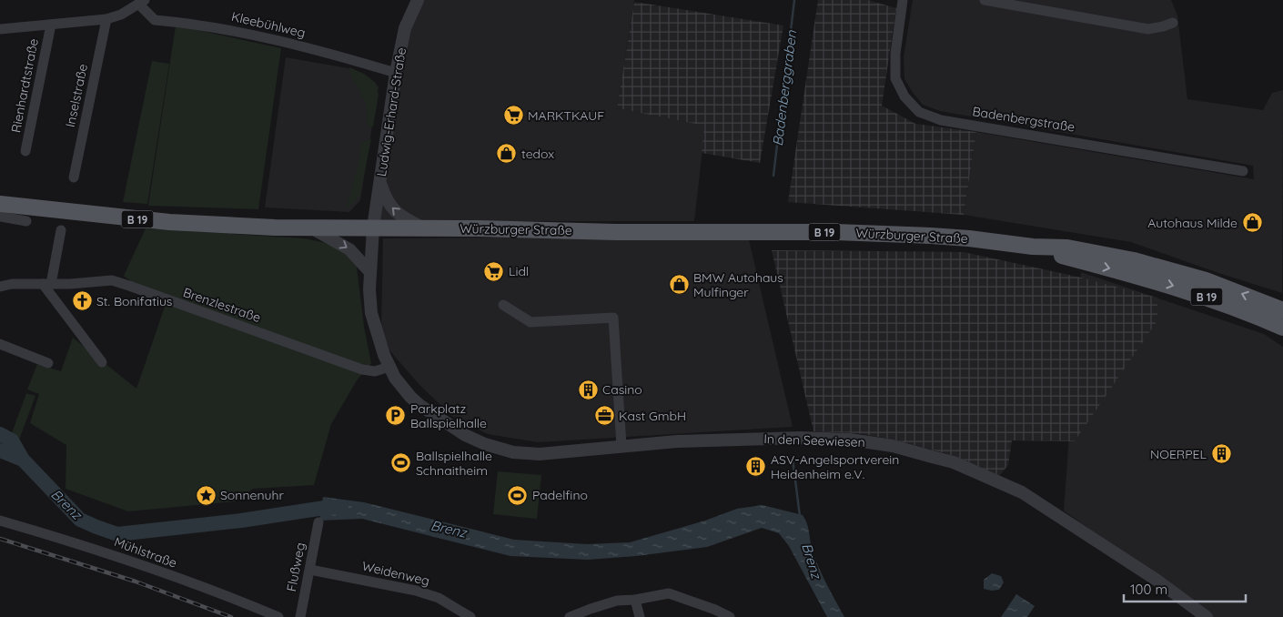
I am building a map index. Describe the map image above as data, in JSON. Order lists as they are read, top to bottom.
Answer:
{
  "streets": {
    "main road": ["B 19", "Würzburger Straße"],
    "street": [
      "Kleebühlweg",
      "Rienhardtstraße",
      "Inselstraße",
      "Ludwig-Erhard-Straße",
      "Badenbergstraße",
      "Brenzlestraße",
      "In den Seewiesen",
      "Mühlstraße",
      "Flußweg",
      "Weidenweg"
    ]
  },
  "crossings": [
    ["Kleebühlweg", "Ludwig-Erhard-Straße"],
    ["Ludwig-Erhard-Straße", "Würzburger Straße"],
    ["Ludwig-Erhard-Straße", "In den Seewiesen"],
    ["Würzburger Straße", "In den Seewiesen"],
    ["Brenzlestraße", "In den Seewiesen"],
    ["Flußweg", "Weidenweg"]
  ],
  "water": ["Badenberggraben", "Brenz"],
  "places": {
    "supermarket": ["MARKTKAUF", "Lidl"],
    "shop": ["tedox", "Autohaus Milde", "BMW Autohaus Mulfinger"],
    "church": ["St. Bonifatius"],
    "building": ["Casino", "NOERPEL", "ASV-Angelsportverein Heidenheim e.V."],
    "parking": ["Parkplatz Ballspielhalle"],
    "office": ["Kast GmbH"],
    "sports": ["Ballspielhalle Schnaitheim", "Padelfino"],
    "place": ["Sonnenuhr"]
  },
  "scale_bar": "100 m"
}
